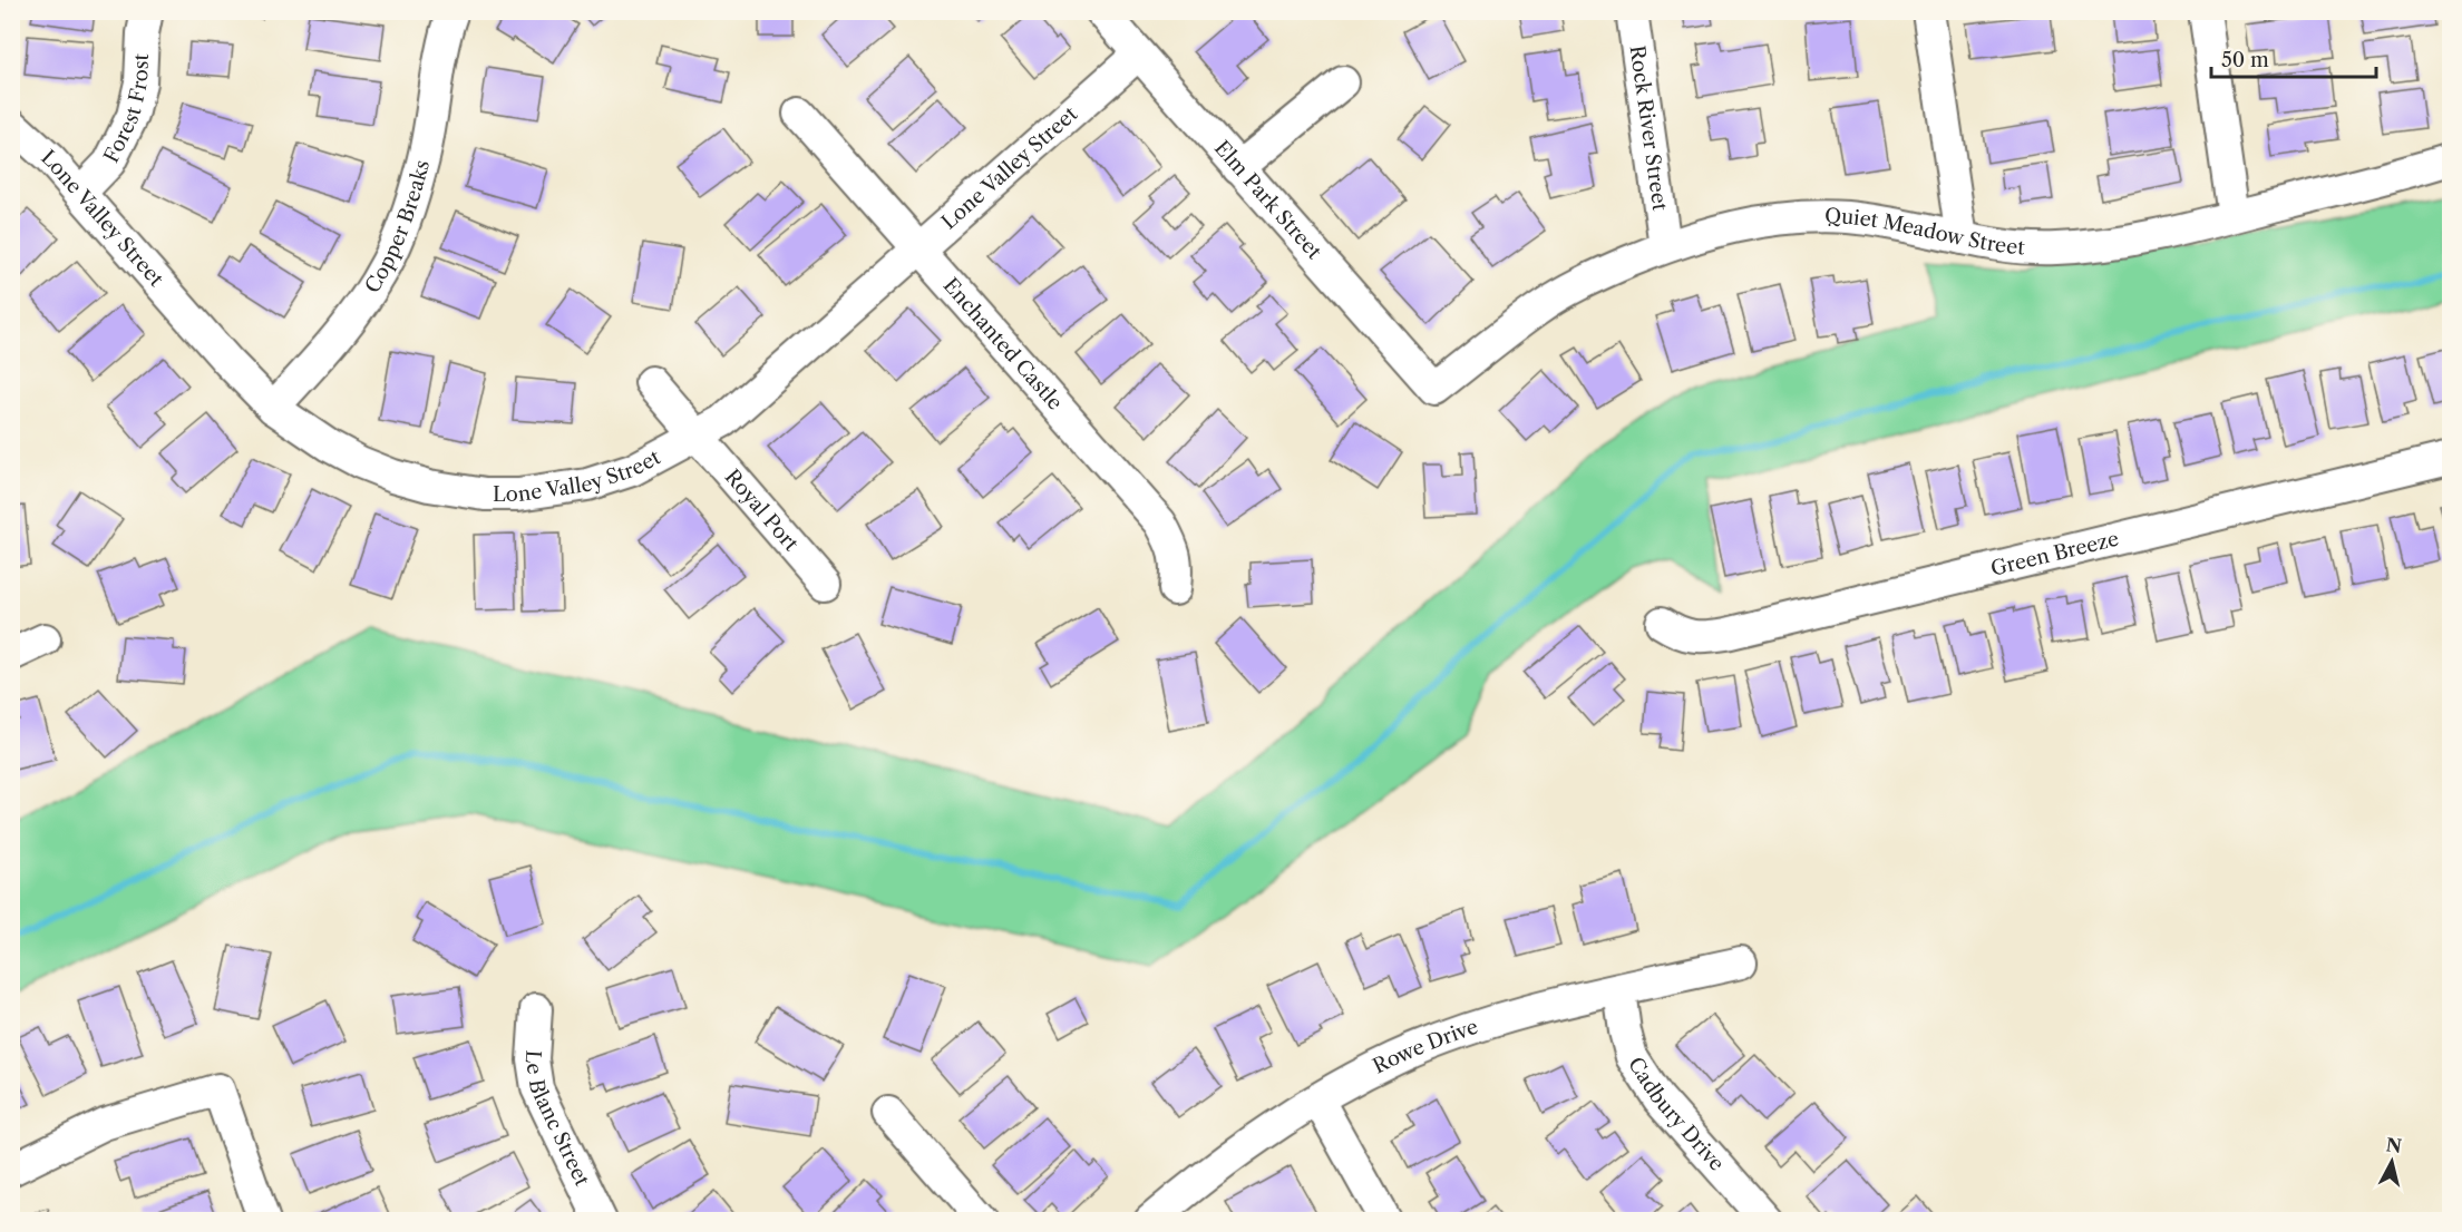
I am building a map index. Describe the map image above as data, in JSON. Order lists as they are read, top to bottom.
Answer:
{
  "streets": {
    "street": [
      "Forest Frost",
      "Rock River Street",
      "Lone Valley Street",
      "Elm Park Street",
      "Copper Breaks",
      "Quiet Meadow Street",
      "Enchanted Castle",
      "Royal Port",
      "Green Breeze",
      "Rowe Drive",
      "Cadbury Drive",
      "Le Blanc Street"
    ]
  },
  "crossings": [
    ["Forest Frost", "Lone Valley Street"],
    ["Rock River Street", "Quiet Meadow Street"],
    ["Lone Valley Street", "Elm Park Street"],
    ["Lone Valley Street", "Copper Breaks"],
    ["Lone Valley Street", "Enchanted Castle"],
    ["Lone Valley Street", "Royal Port"],
    ["Elm Park Street", "Quiet Meadow Street"],
    ["Rowe Drive", "Cadbury Drive"]
  ],
  "scale_bar": "50 m",
  "north": "top"
}
